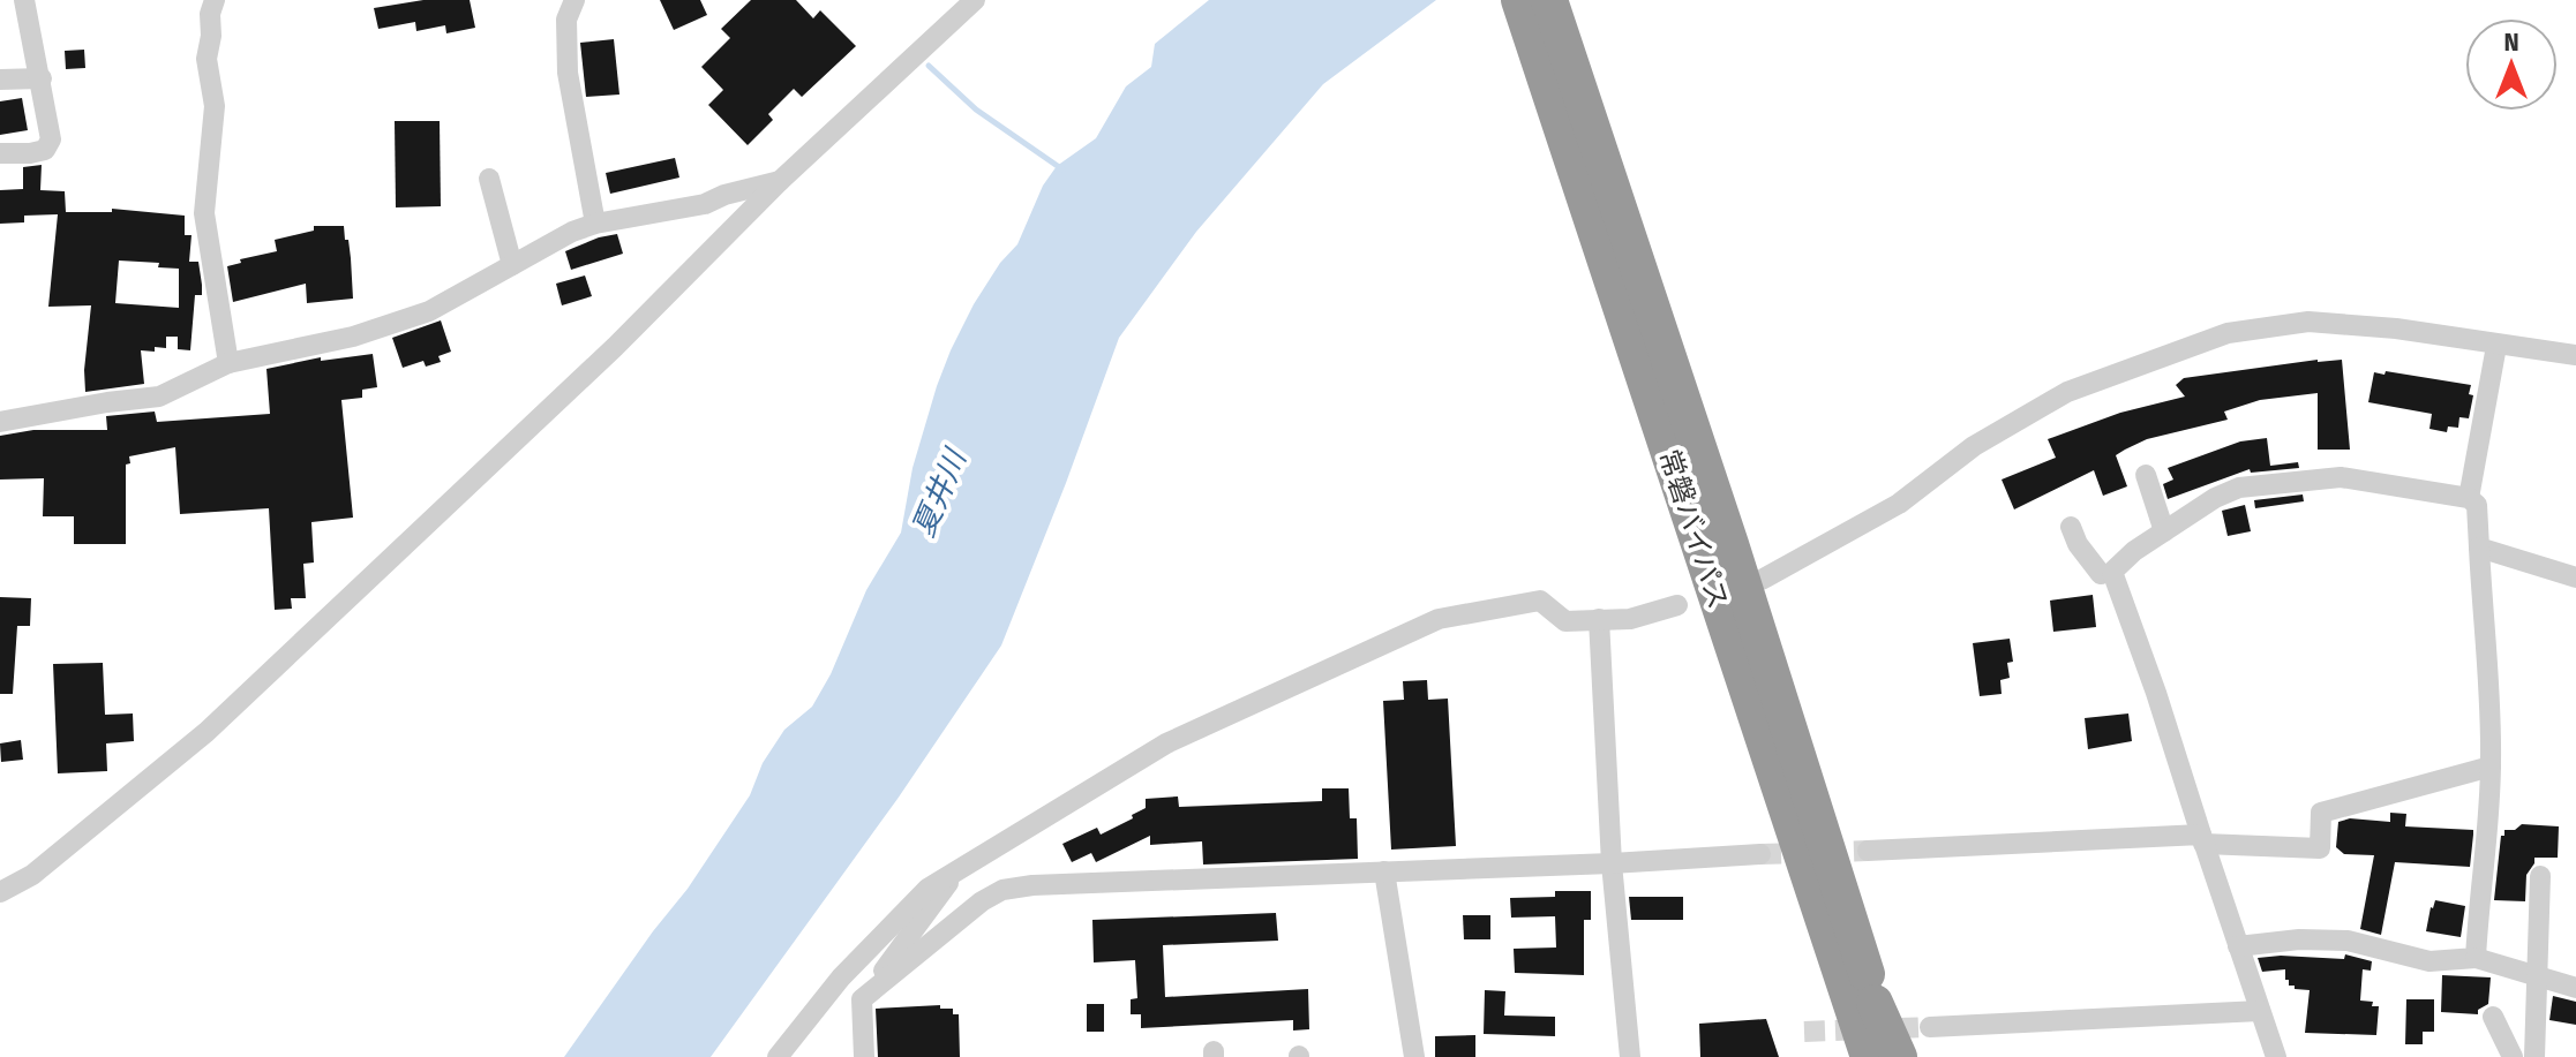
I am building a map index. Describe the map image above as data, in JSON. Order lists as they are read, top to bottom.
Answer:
{
  "streets": {
    "highway": ["常磐バイパス"]
  },
  "water": ["夏井川"],
  "north": "top"
}
